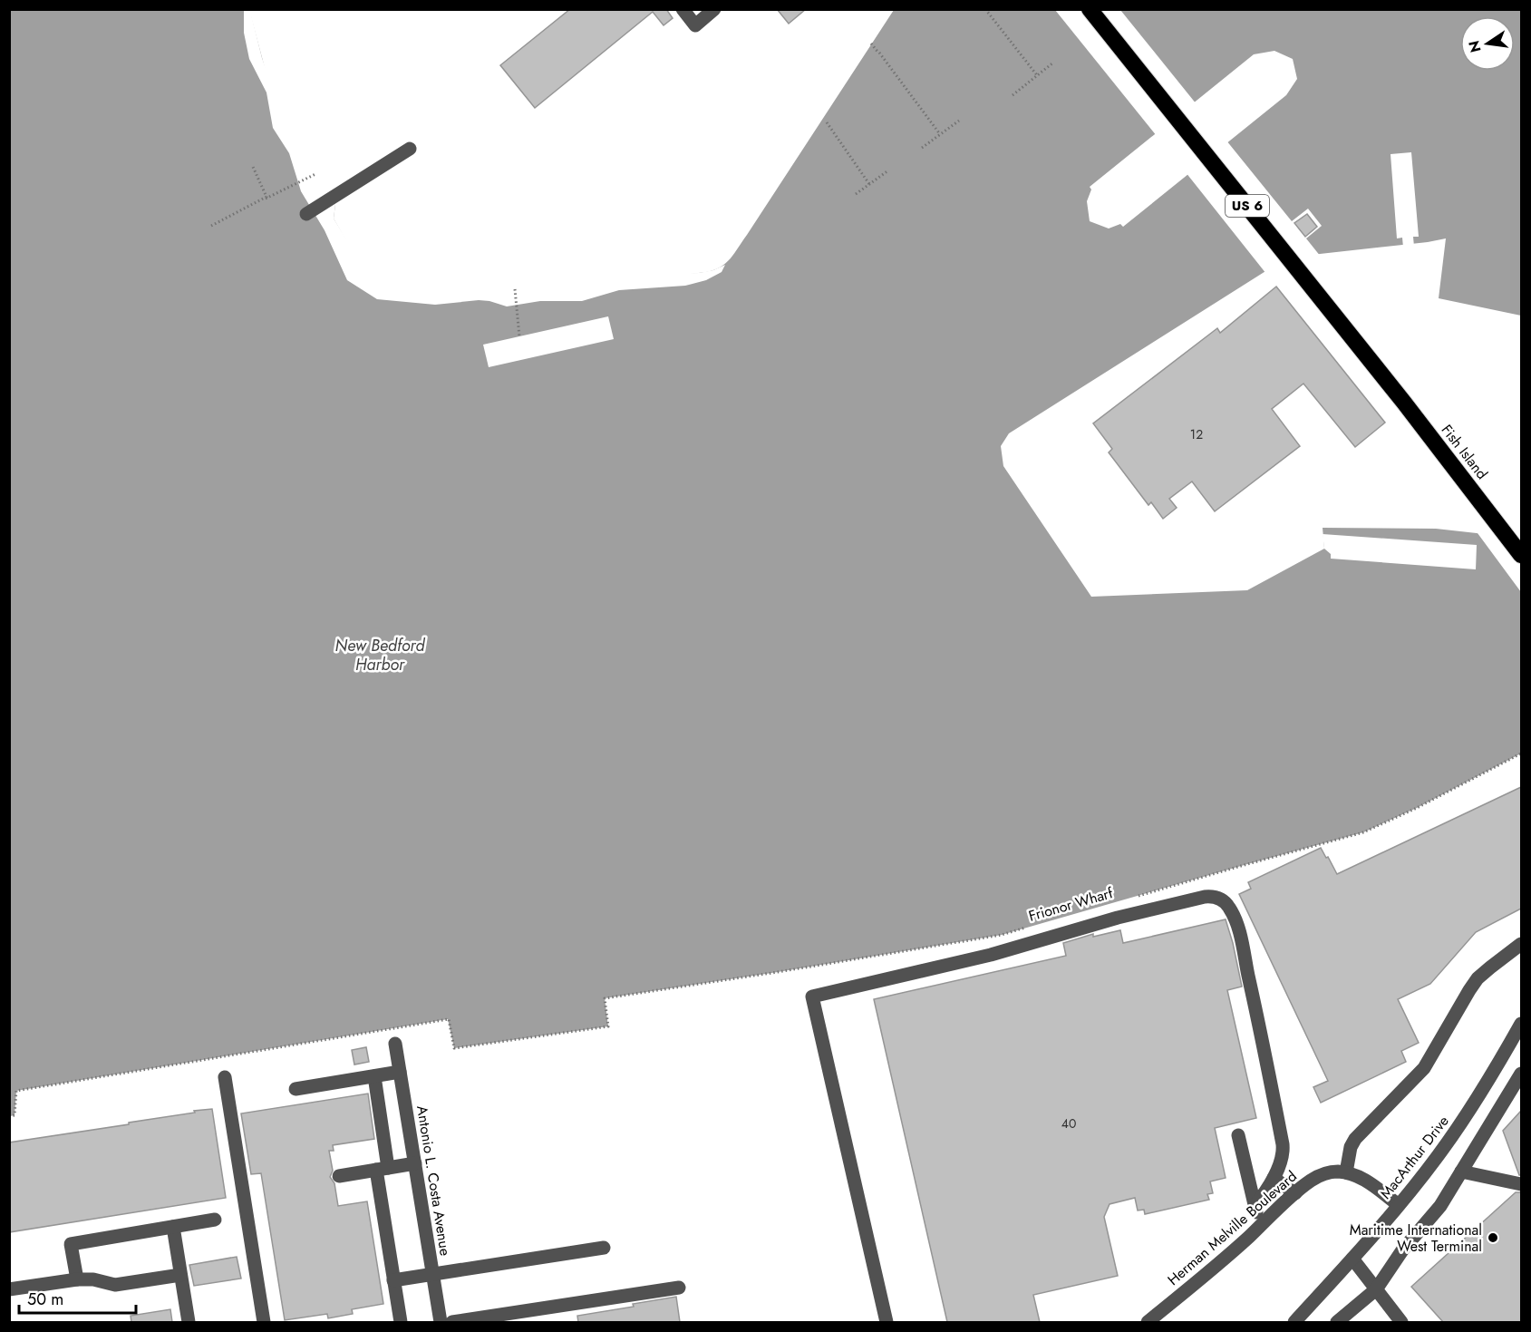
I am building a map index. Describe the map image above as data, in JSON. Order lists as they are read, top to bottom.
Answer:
{
  "streets": {
    "highway": ["US 6", "Fish Island"],
    "street": ["MacArthur Drive", "Antonio L. Costa Avenue", "Herman Melville Boulevard"],
    "path": ["Frionor Wharf"]
  },
  "water": ["New Bedford Harbor"],
  "places": ["Maritime International West Terminal"],
  "house_numbers": ["12", "40"],
  "scale_bar": "50 m",
  "north": "left"
}
